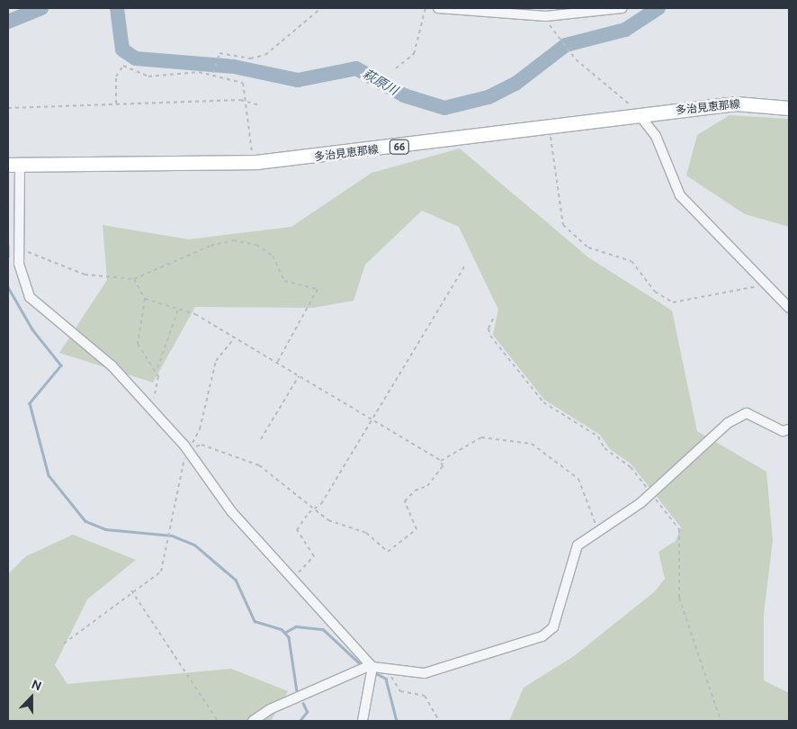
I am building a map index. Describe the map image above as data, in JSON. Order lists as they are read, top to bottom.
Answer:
{
  "streets": {
    "main road": ["多治見恵那線", "66"]
  },
  "water": ["萩原川"],
  "north": "top"
}
